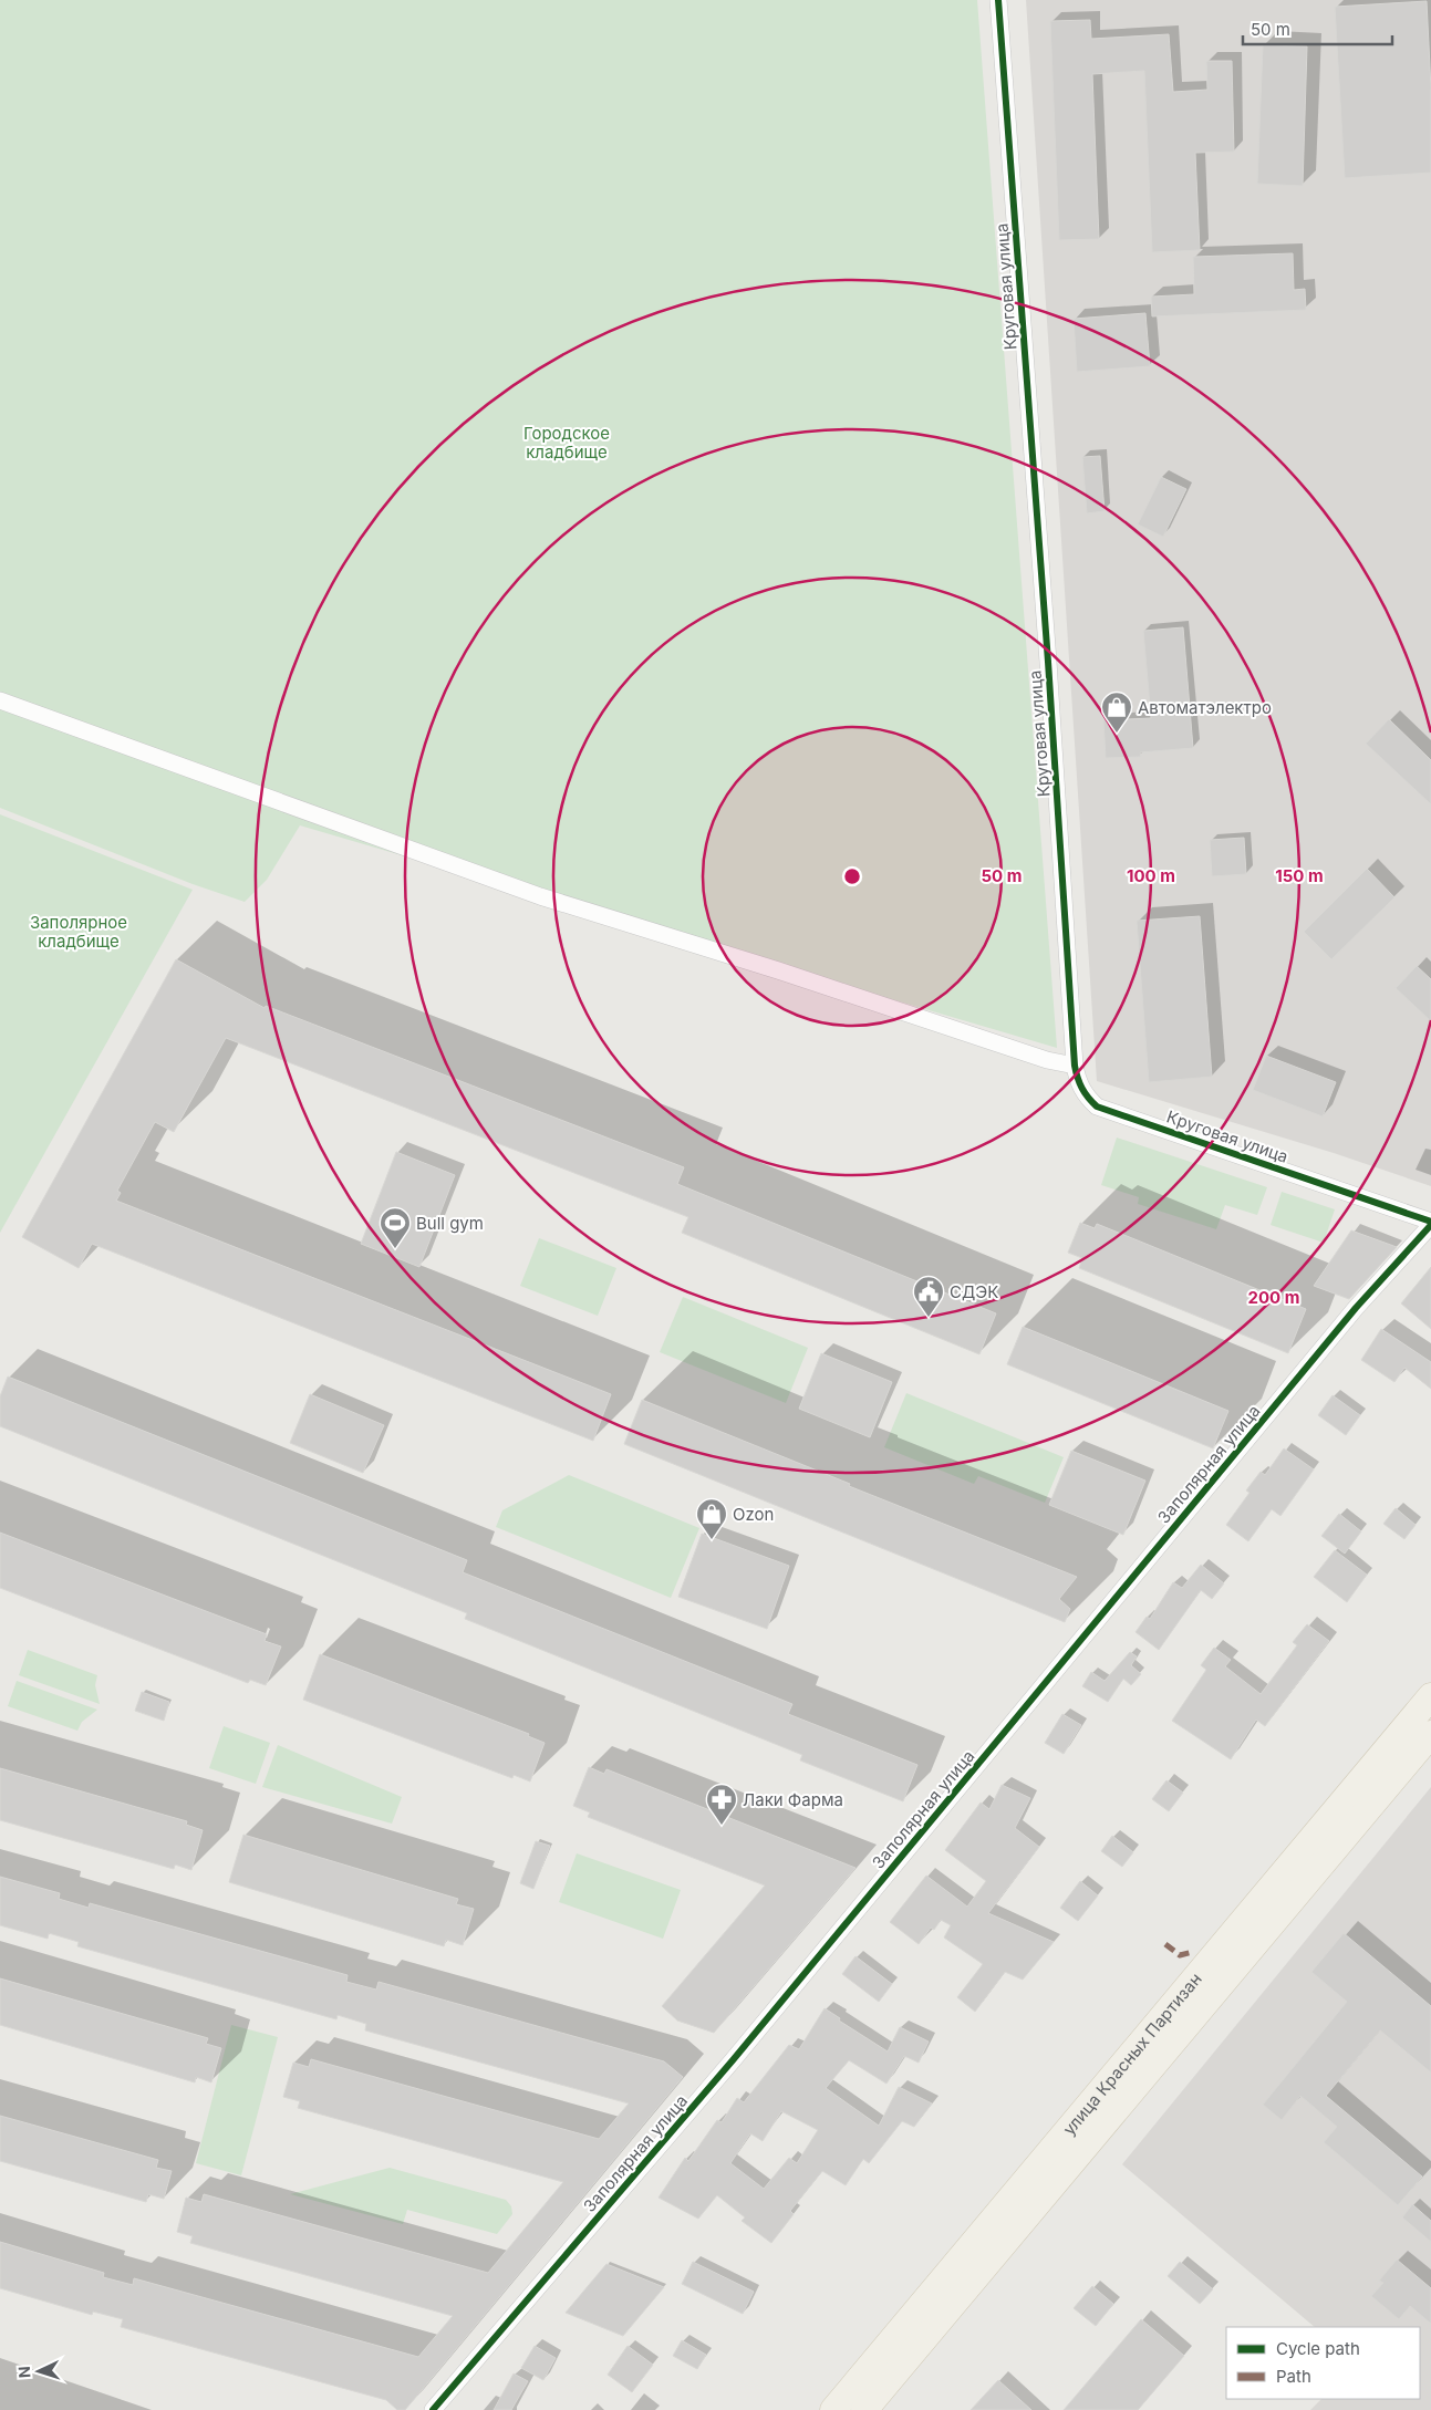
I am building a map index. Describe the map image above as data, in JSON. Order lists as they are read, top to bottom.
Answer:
{
  "streets": {
    "main road": ["улица Красных Партизан"],
    "street": ["Круговая улица", "Заполярная улица"]
  },
  "crossings": [
    ["Круговая улица", "Заполярная улица"]
  ],
  "parks": ["Городское кладбище", "Заполярное кладбище"],
  "places": {
    "shop": ["Автоматэлектро", "Ozon"],
    "sports": ["Bull gym"],
    "public building": ["СДЭК"],
    "pharmacy": ["Лаки Фарма"]
  },
  "legend": ["Cycle path", "Path"],
  "scale_bar": "50 m",
  "north": "left",
  "rings": [
    "50 m",
    "100 m",
    "150 m",
    "200 m"
  ]
}
